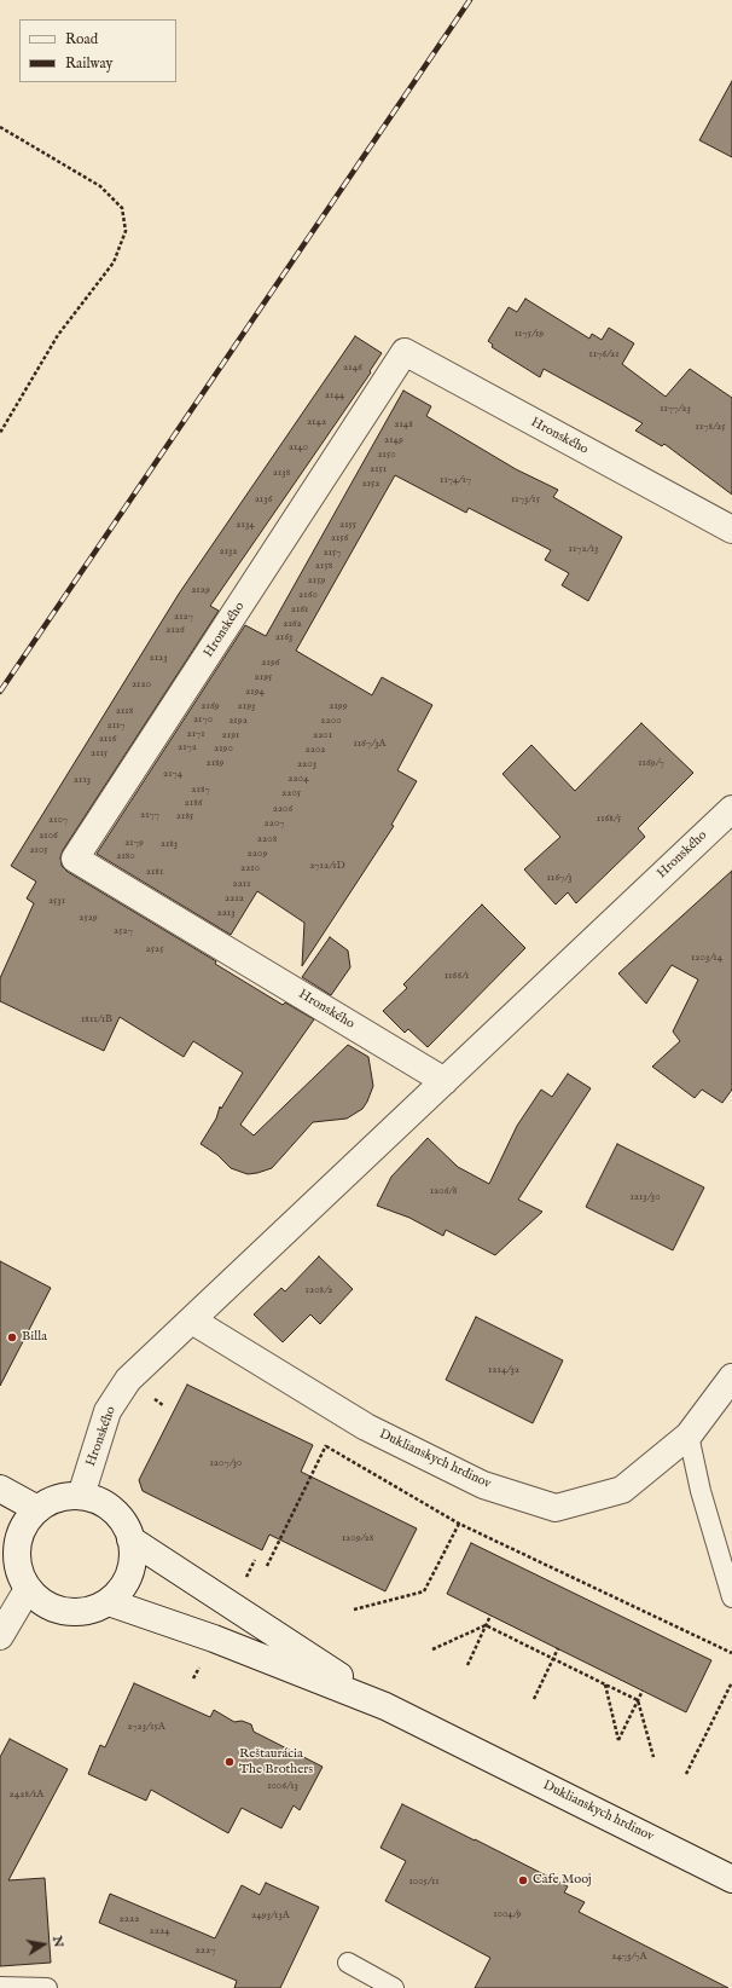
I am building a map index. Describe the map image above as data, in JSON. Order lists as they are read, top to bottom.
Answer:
{
  "streets": {
    "street": ["Hronského", "Duklianskych hrdinov"]
  },
  "crossings": [
    ["Hronského", "Duklianskych hrdinov"]
  ],
  "places": ["Billa", "Reštaurácia The Brothers", "Cafe Mooj"],
  "house_numbers": [
    "1175/19",
    "1176/21",
    "2146",
    "2144",
    "1177/23",
    "2142",
    "2148",
    "1178/25",
    "2149",
    "2140",
    "2150",
    "2151",
    "2138",
    "1174/17",
    "2152",
    "2136",
    "1173/15",
    "2134",
    "2155",
    "2156",
    "1172/13",
    "2132",
    "2157",
    "2158",
    "2159",
    "2129",
    "2160",
    "2161",
    "2127",
    "2162",
    "2126",
    "2163",
    "2123",
    "2196",
    "2195",
    "2120",
    "2194",
    "2169",
    "2193",
    "2199",
    "2118",
    "2170",
    "2192",
    "2200",
    "2117",
    "2171",
    "2191",
    "2201",
    "2116",
    "1167/3A",
    "2172",
    "2190",
    "2202",
    "2115",
    "2189",
    "1169/7",
    "2203",
    "2174",
    "2204",
    "2113",
    "2187",
    "2205",
    "2186",
    "2206",
    "2177",
    "2185",
    "1168/5",
    "2107",
    "2207",
    "2106",
    "2208",
    "2179",
    "2183",
    "2105",
    "2209",
    "2180",
    "2712/1D",
    "2210",
    "2181",
    "1167/3",
    "2211",
    "2212",
    "2531",
    "2213",
    "2529",
    "2527",
    "2525",
    "1203/14",
    "1166/1",
    "1811/1B",
    "1206/6",
    "1213/30",
    "1208/2",
    "1214/32",
    "1207/30",
    "1209/28",
    "2723/15A",
    "1006/13",
    "2428/1A",
    "1005/11",
    "1004/9",
    "2493/13A",
    "2222",
    "2224",
    "2227",
    "2473/7A"
  ],
  "legend": ["Road", "Railway"],
  "north": "right"
}
